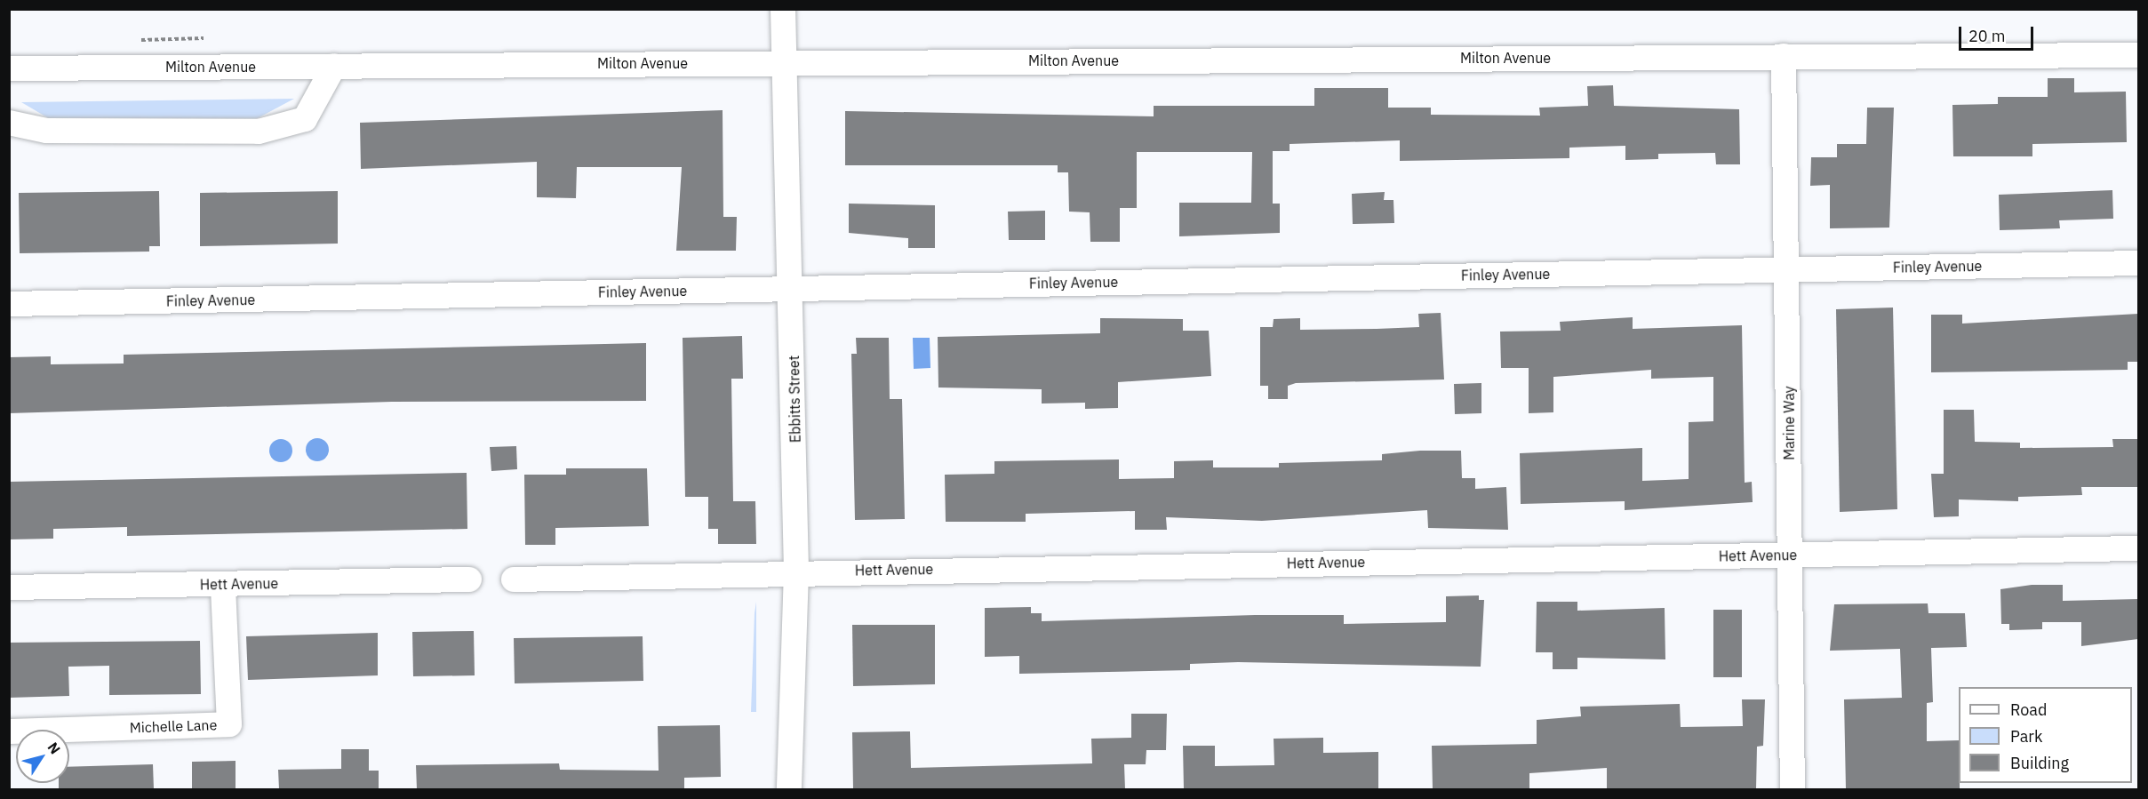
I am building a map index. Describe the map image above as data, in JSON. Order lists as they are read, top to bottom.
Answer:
{
  "streets": {
    "street": [
      "Milton Avenue",
      "Finley Avenue",
      "Ebbitts Street",
      "Marine Way",
      "Hett Avenue",
      "Michelle Lane"
    ]
  },
  "crossings": [
    ["Milton Avenue", "Ebbitts Street"],
    ["Milton Avenue", "Marine Way"],
    ["Finley Avenue", "Ebbitts Street"],
    ["Finley Avenue", "Marine Way"],
    ["Ebbitts Street", "Hett Avenue"],
    ["Marine Way", "Hett Avenue"],
    ["Hett Avenue", "Michelle Lane"]
  ],
  "legend": ["Road", "Park", "Building"],
  "scale_bar": "20 m",
  "north": "top right"
}
